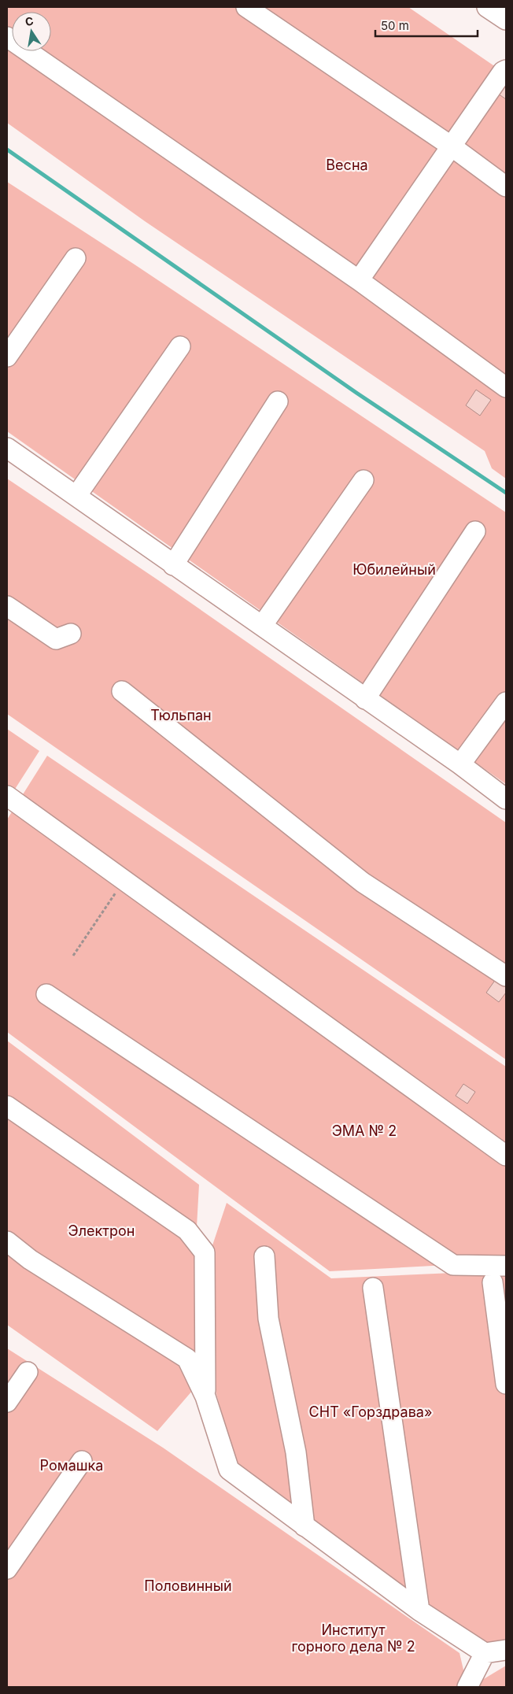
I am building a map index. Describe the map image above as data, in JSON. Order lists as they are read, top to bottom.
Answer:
{
  "parks": [
    "Весна",
    "Юбилейный",
    "Тюльпан",
    "ЭМА № 2",
    "Электрон",
    "СНТ «Горздрава»",
    "Ромашка",
    "Половинный",
    "Институт горного дела № 2"
  ],
  "scale_bar": "50 m",
  "north": "top"
}
